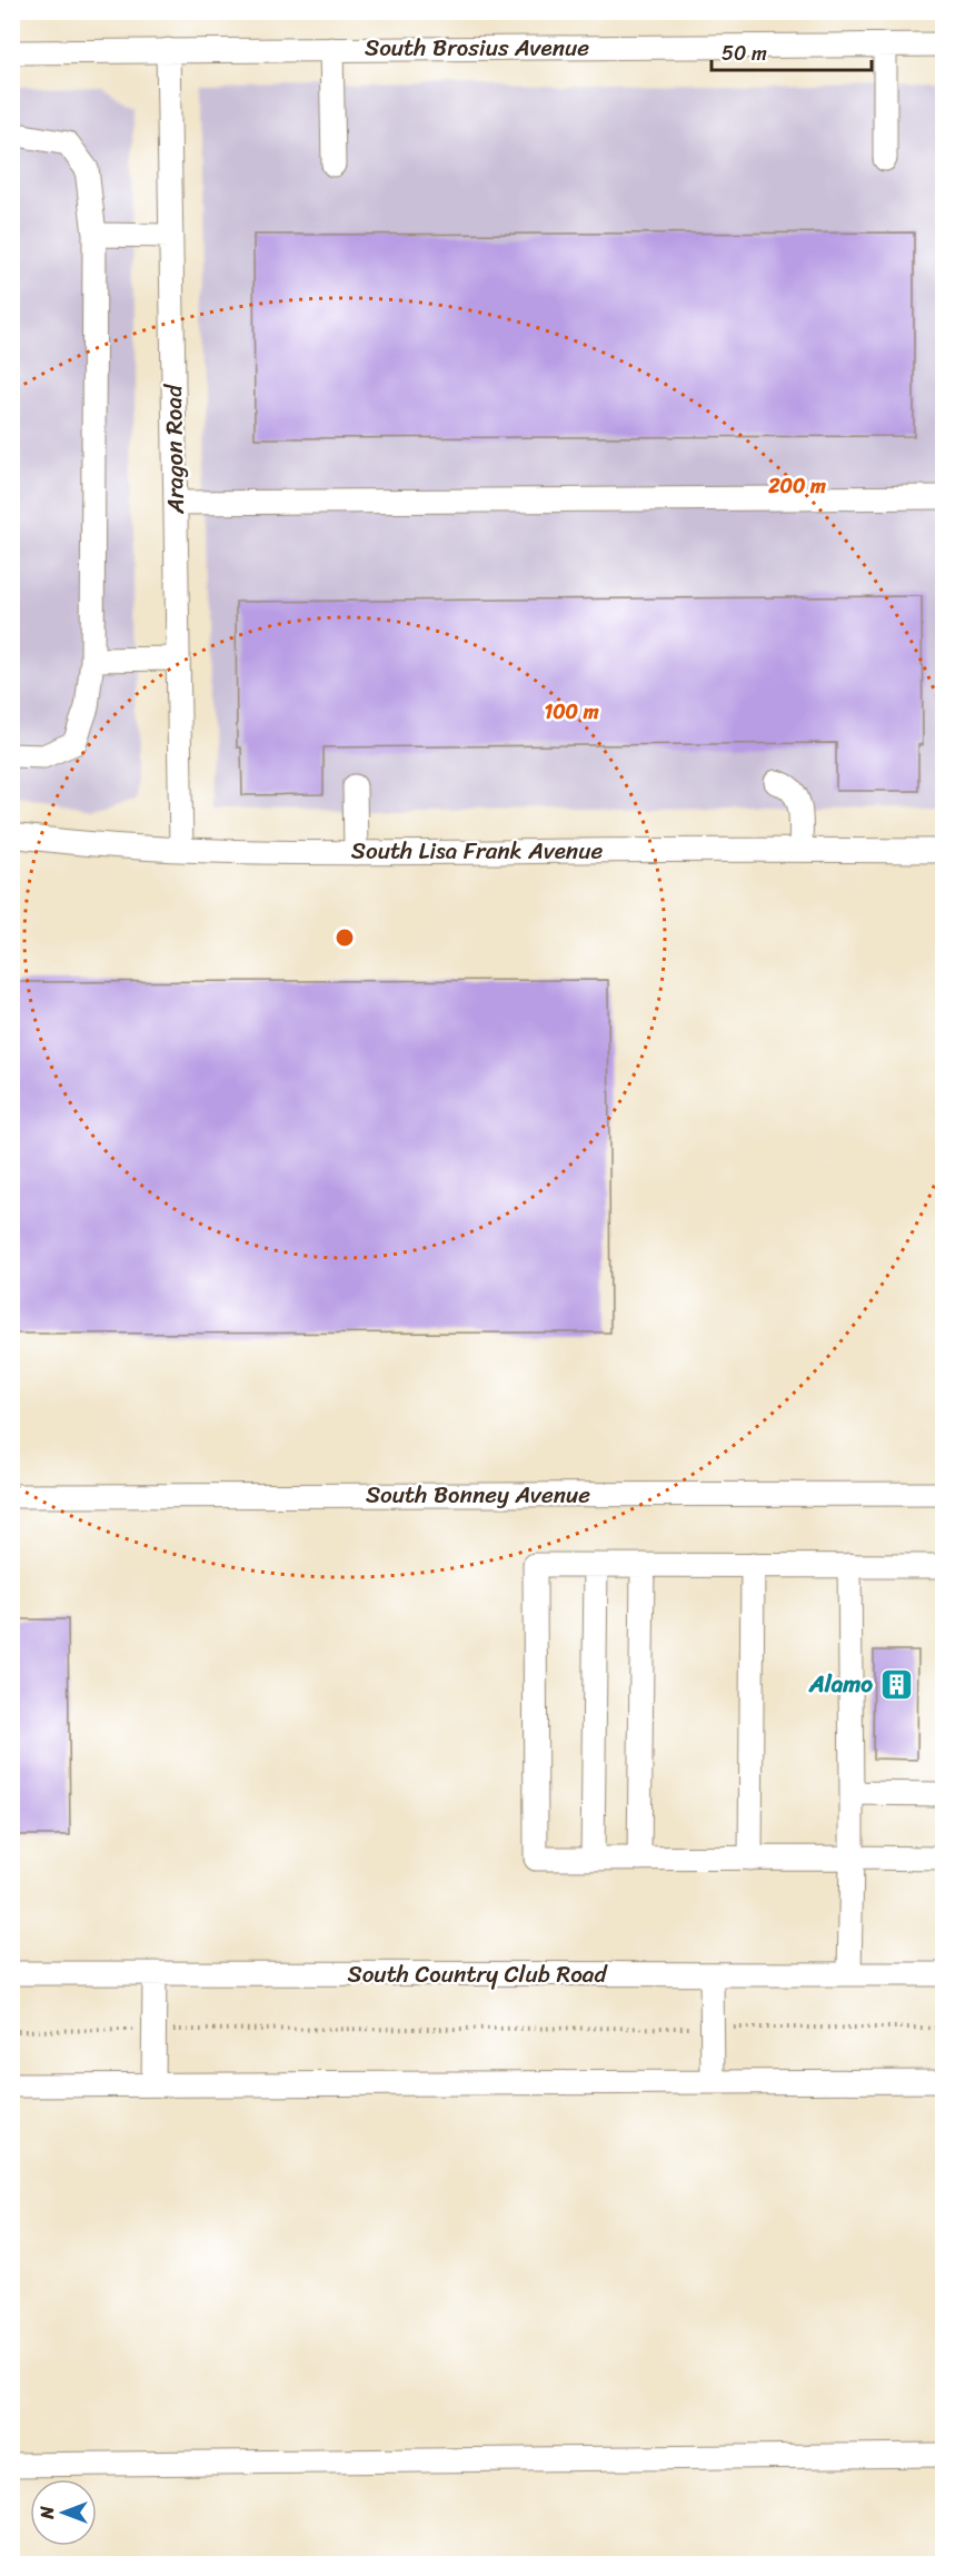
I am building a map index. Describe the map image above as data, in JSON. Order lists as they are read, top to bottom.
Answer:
{
  "streets": {
    "street": [
      "South Brosius Avenue",
      "Aragon Road",
      "South Lisa Frank Avenue",
      "South Bonney Avenue",
      "South Country Club Road"
    ]
  },
  "crossings": [
    ["South Brosius Avenue", "Aragon Road"],
    ["Aragon Road", "South Lisa Frank Avenue"]
  ],
  "places": {
    "building": ["Alamo"]
  },
  "scale_bar": "50 m",
  "north": "left",
  "rings": ["200 m", "100 m"]
}
